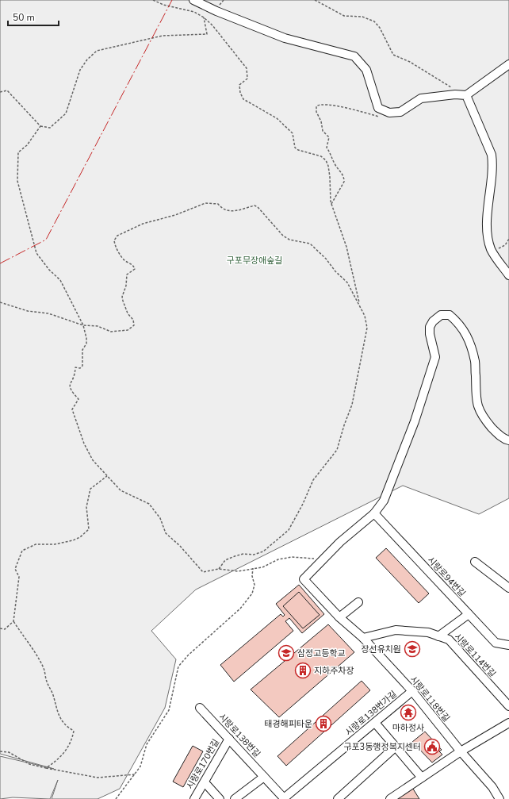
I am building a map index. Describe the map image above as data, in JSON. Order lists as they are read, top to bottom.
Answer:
{
  "streets": {
    "street": [
      "시랑로94번길",
      "시랑로114번길",
      "시랑로118번길",
      "시랑로138번가길",
      "시랑로138번길",
      "시랑로170번길"
    ]
  },
  "crossings": [
    ["시랑로94번길", "시랑로118번길"],
    ["시랑로114번길", "시랑로118번길"],
    ["시랑로118번길", "시랑로138번가길"],
    ["시랑로138번가길", "시랑로138번길"],
    ["시랑로138번길", "시랑로170번길"]
  ],
  "parks": ["구포무장애숲길"],
  "places": {
    "school or university": ["장선유치원", "삼정고등학교"],
    "building": ["지하주차장", "태경해피타운"],
    "temple": ["마하정사"],
    "public building": ["구포3동행정복지센터"]
  },
  "scale_bar": "50 m"
}
